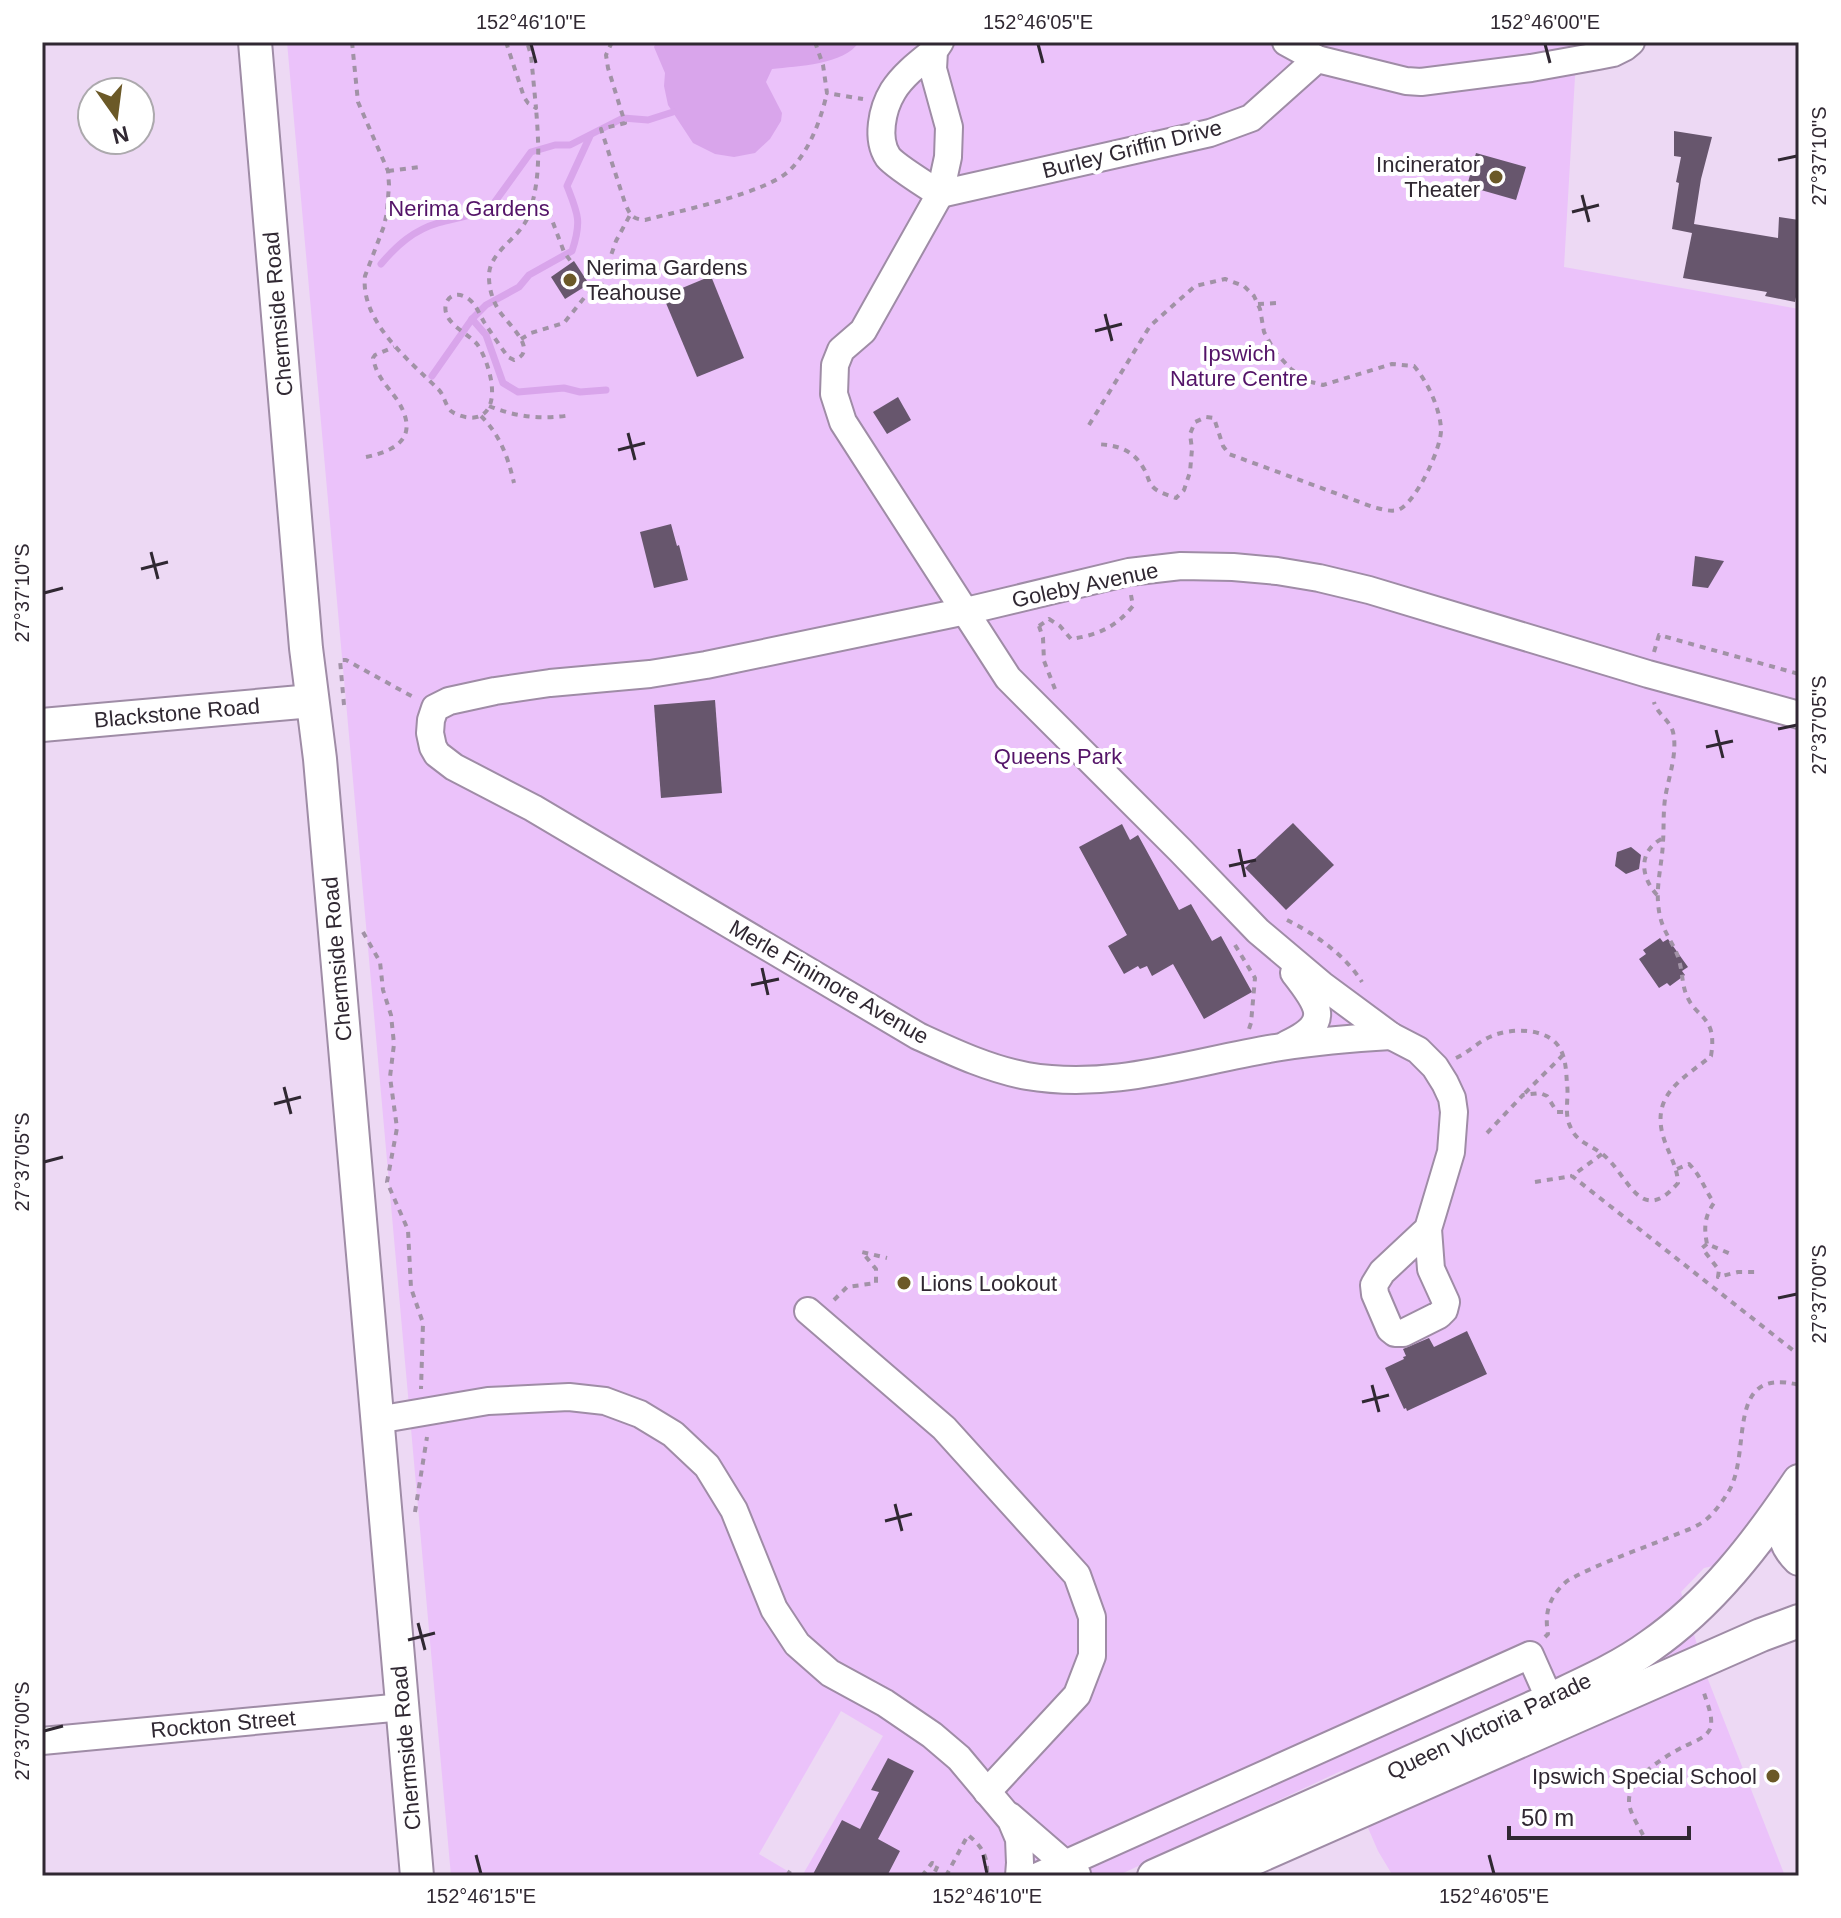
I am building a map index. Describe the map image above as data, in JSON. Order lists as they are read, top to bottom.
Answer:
{
  "streets": {
    "main road": ["Chermside Road", "Blackstone Road", "Queen Victoria Parade"],
    "street": [
      "Burley Griffin Drive",
      "Goleby Avenue",
      "Merle Finimore Avenue",
      "Rockton Street"
    ]
  },
  "crossings": [
    ["Burley Griffin Drive", "Merle Finimore Avenue"],
    ["Chermside Road", "Blackstone Road"],
    ["Chermside Road", "Rockton Street"],
    ["Goleby Avenue", "Merle Finimore Avenue"]
  ],
  "parks": ["Nerima Gardens", "Ipswich Nature Centre", "Queens Park"],
  "places": [
    "Incinerator Theater",
    "Nerima Gardens Teahouse",
    "Lions Lookout",
    "Ipswich Special School"
  ],
  "scale_bar": "50 m",
  "north": "bottom",
  "coordinates": [
    "152°46'10\"E",
    "152°46'05\"E",
    "152°46'00\"E",
    "27°37'10\"S",
    "27°37'05\"S",
    "27°37'00\"S",
    "152°46'15\"E"
  ]
}
